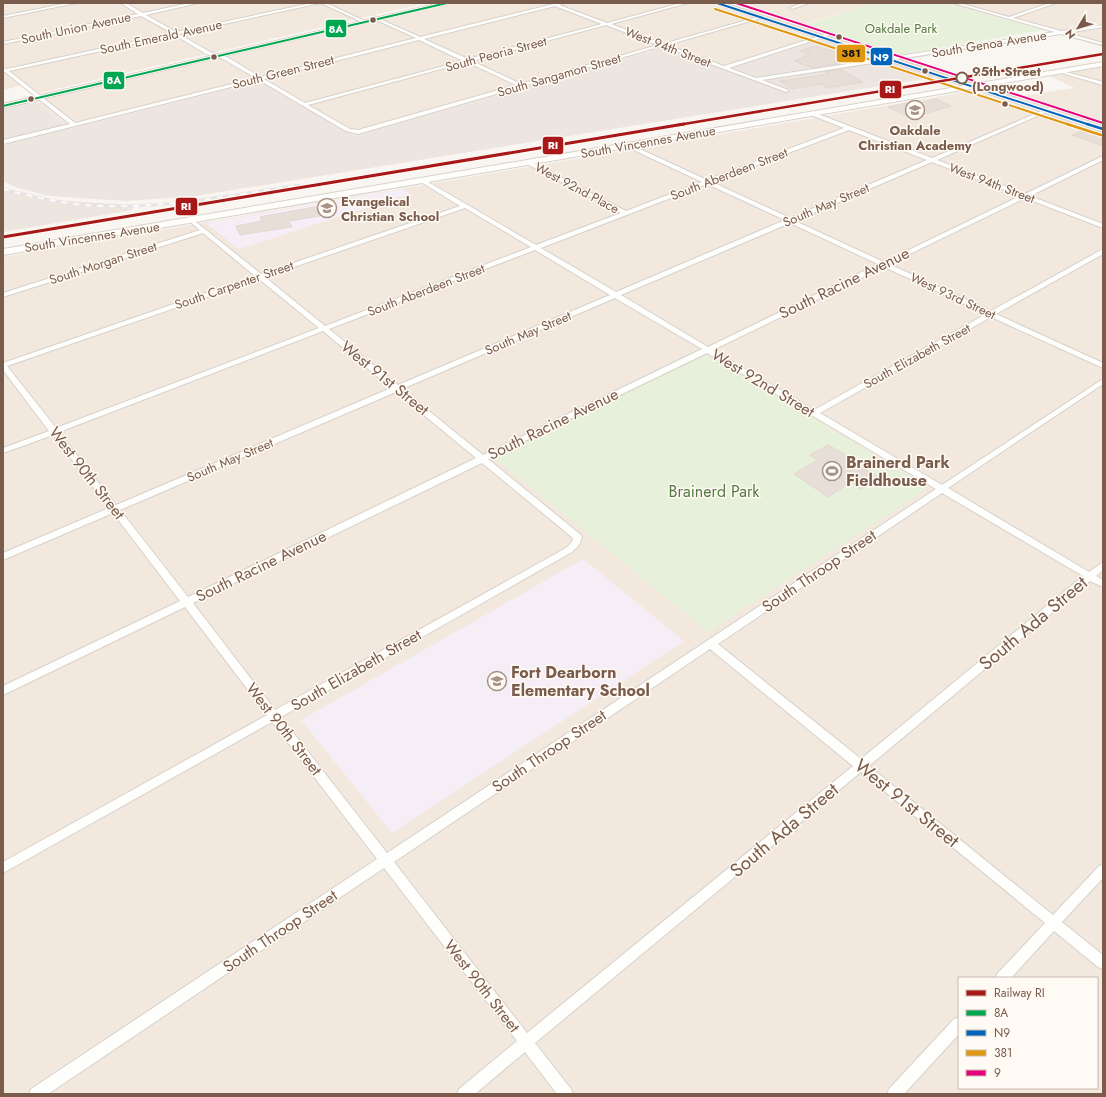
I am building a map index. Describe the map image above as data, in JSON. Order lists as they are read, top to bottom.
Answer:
{
  "streets": {
    "main road": ["South Vincennes Avenue"],
    "street": [
      "South Union Avenue",
      "South Emerald Avenue",
      "South Genoa Avenue",
      "West 94th Street",
      "South Peoria Street",
      "South Green Street",
      "South Sangamon Street",
      "South Aberdeen Street",
      "West 92nd Place",
      "South May Street",
      "South Morgan Street",
      "South Racine Avenue",
      "South Carpenter Street",
      "West 93rd Street",
      "South Elizabeth Street",
      "West 91st Street",
      "West 92nd Street",
      "West 90th Street",
      "South Throop Street",
      "South Ada Street"
    ]
  },
  "crossings": [
    ["South Genoa Avenue", "West 94th Street"],
    ["West 94th Street", "South Peoria Street"],
    ["West 94th Street", "South Green Street"],
    ["West 94th Street", "South Sangamon Street"],
    ["West 94th Street", "South Vincennes Avenue"],
    ["West 94th Street", "South Aberdeen Street"],
    ["West 94th Street", "South May Street"],
    ["West 94th Street", "South Racine Avenue"],
    ["South Peoria Street", "South Sangamon Street"],
    ["South Vincennes Avenue", "West 92nd Place"],
    ["South Vincennes Avenue", "West 93rd Street"],
    ["South Vincennes Avenue", "West 91st Street"],
    ["South Vincennes Avenue", "West 92nd Street"],
    ["South Aberdeen Street", "West 92nd Place"],
    ["South Aberdeen Street", "West 93rd Street"],
    ["South Aberdeen Street", "West 91st Street"],
    ["South Aberdeen Street", "West 92nd Street"],
    ["South Aberdeen Street", "West 90th Street"],
    ["South May Street", "West 93rd Street"],
    ["South May Street", "West 91st Street"],
    ["South May Street", "West 92nd Street"],
    ["South May Street", "West 90th Street"],
    ["South Morgan Street", "West 91st Street"],
    ["South Racine Avenue", "West 93rd Street"],
    ["South Racine Avenue", "West 91st Street"],
    ["South Racine Avenue", "West 92nd Street"],
    ["South Racine Avenue", "West 90th Street"],
    ["South Carpenter Street", "West 91st Street"],
    ["South Carpenter Street", "West 92nd Street"],
    ["South Carpenter Street", "West 90th Street"],
    ["West 93rd Street", "South Elizabeth Street"],
    ["South Elizabeth Street", "West 91st Street"],
    ["South Elizabeth Street", "West 92nd Street"],
    ["South Elizabeth Street", "West 90th Street"],
    ["West 91st Street", "South Throop Street"],
    ["West 91st Street", "South Ada Street"],
    ["West 92nd Street", "South Throop Street"],
    ["West 92nd Street", "South Ada Street"],
    ["West 90th Street", "South Throop Street"],
    ["West 90th Street", "South Ada Street"]
  ],
  "parks": ["Oakdale Park", "Brainerd Park"],
  "places": {
    "other": ["95th Street (Longwood)"],
    "school or university": ["Oakdale Christian Academy", "Evangelical Christian School", "Fort Dearborn Elementary School"],
    "sports": ["Brainerd Park Fieldhouse"]
  },
  "lines": [
    "transit line 8A",
    "transit line N9",
    "transit line 9",
    "transit line 381",
    "rail line RI"
  ],
  "legend": [
    "Railway RI",
    "8A",
    "N9",
    "381",
    "9"
  ],
  "north": "bottom left"
}
